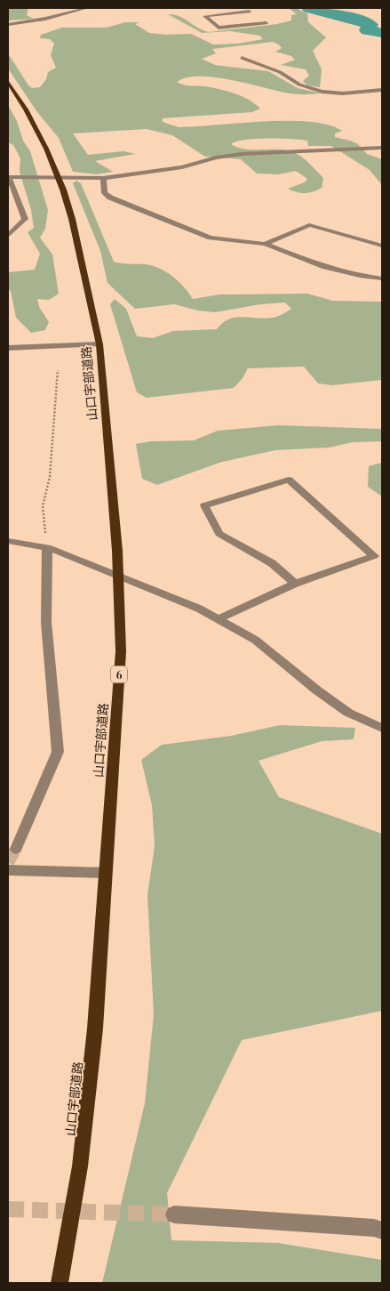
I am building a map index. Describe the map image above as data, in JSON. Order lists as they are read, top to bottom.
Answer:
{
  "streets": {
    "main road": ["山口宇部道路", "6"]
  }
}
